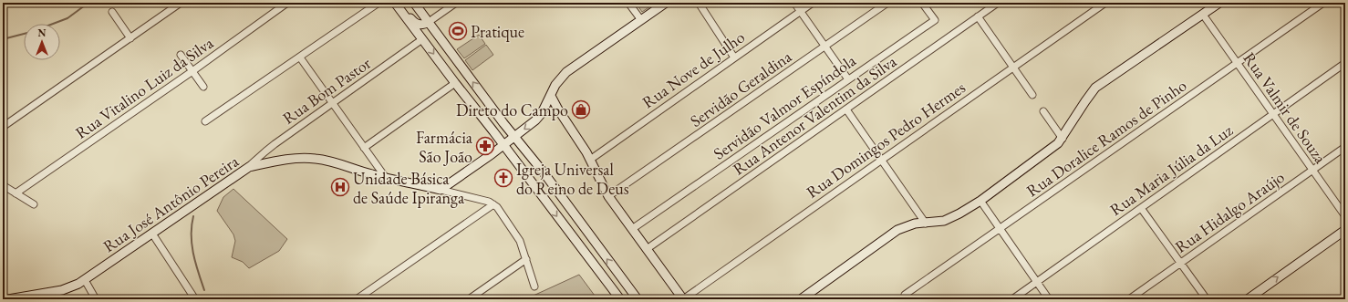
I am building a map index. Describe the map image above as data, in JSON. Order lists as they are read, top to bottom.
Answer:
{
  "streets": {
    "main road": ["Rua José Antônio Pereira"],
    "street": [
      "Rua Nove de Julho",
      "Rua Vitalino Luiz da Silva",
      "Servidão Geraldina",
      "Rua Bom Pastor",
      "Servidão Valmor Espíndola",
      "Rua Valmir de Souza",
      "Rua Antenor Valentim da Silva",
      "Rua Doralice Ramos de Pinho",
      "Rua Domingos Pedro Hermes",
      "Rua Maria Júlia da Luz",
      "Rua Hidalgo Araújo"
    ]
  },
  "crossings": [
    ["Rua Bom Pastor", "Rua José Antônio Pereira"],
    ["Rua Valmir de Souza", "Rua Doralice Ramos de Pinho"],
    ["Rua Valmir de Souza", "Rua Maria Júlia da Luz"],
    ["Rua Valmir de Souza", "Rua Hidalgo Araújo"]
  ],
  "places": {
    "sports": ["Pratique"],
    "shop": ["Direto do Campo"],
    "pharmacy": ["Farmácia São João"],
    "church": ["Igreja Universal do Reino de Deus"],
    "hospital": ["Unidade Básica de Saúde Ipiranga"]
  },
  "north": "top"
}
